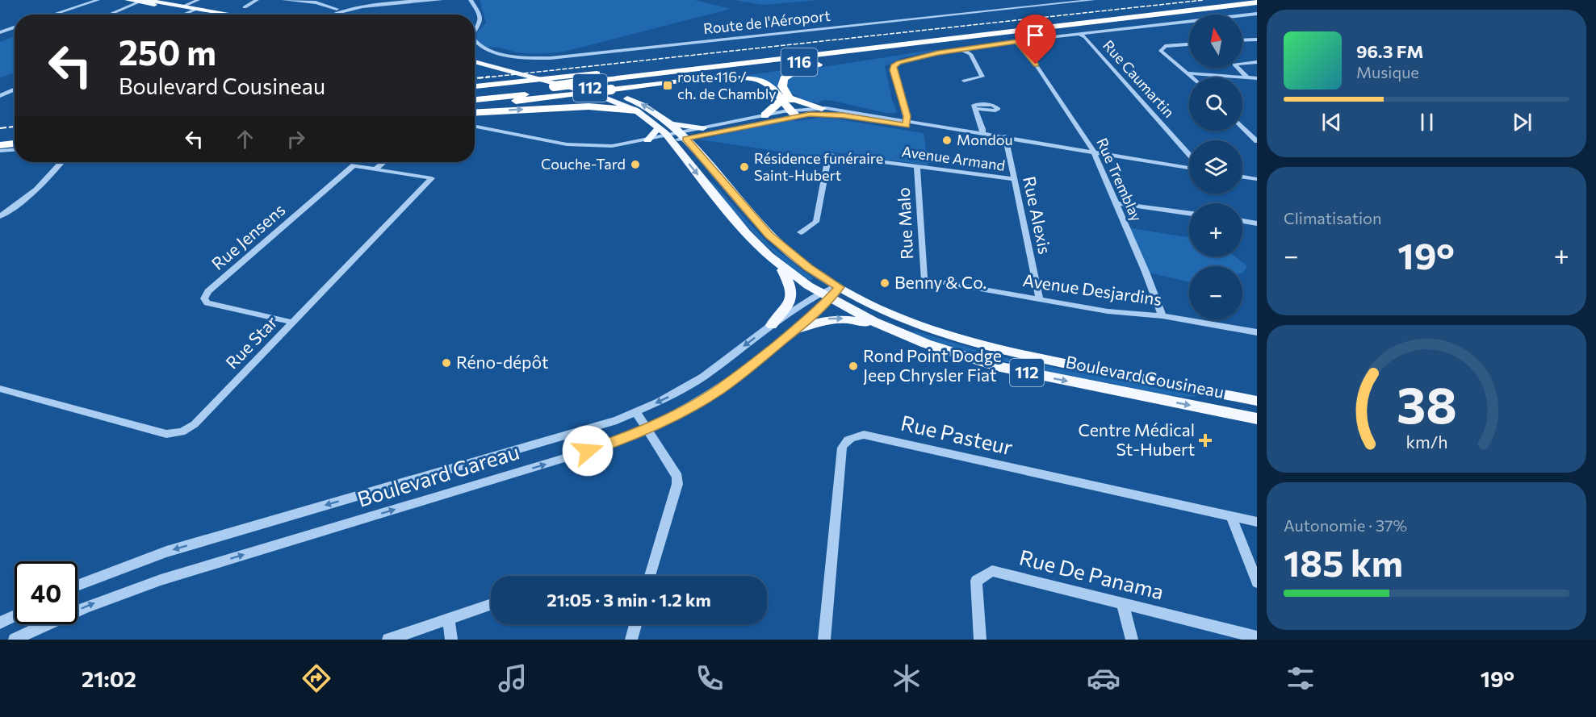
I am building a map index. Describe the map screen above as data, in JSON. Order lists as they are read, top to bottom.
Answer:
{
  "streets": {
    "highway": ["116"],
    "main road": ["112", "Boulevard Cousineau"],
    "street": [
      "Route de l'Aéroport",
      "Rue Caumartin",
      "Avenue Armand",
      "Rue Tremblay",
      "Rue Alexis",
      "Rue Malo",
      "Rue Jensens",
      "Avenue Desjardins",
      "Rue Star",
      "Rue Pasteur",
      "Boulevard Gareau",
      "Rue De Panama"
    ]
  },
  "crossings": [
    ["116", "112"],
    ["112", "Boulevard Cousineau"],
    ["Avenue Armand", "Rue Alexis"],
    ["Avenue Armand", "Rue Malo"],
    ["Rue Tremblay", "Avenue Desjardins"],
    ["Rue Alexis", "Avenue Desjardins"],
    ["Rue Malo", "Avenue Desjardins"],
    ["Rue Jensens", "Rue Star"],
    ["Boulevard Cousineau", "Boulevard Gareau"]
  ],
  "places": {
    "transit": ["route 116 / ch. de Chambly"],
    "other": [
      "Mondou",
      "Couche-Tard",
      "Résidence funéraire Saint-Hubert",
      "Benny & Co.",
      "Réno-dépôt",
      "Rond Point Dodge Jeep Chrysler Fiat"
    ],
    "health": ["Centre Médical St-Hubert"]
  },
  "north": "top",
  "page": {
    "map_buttons": ["+", "−"],
    "turn": ["250 m", "Boulevard Cousineau"],
    "song": ["96.3 FM", "Musique"],
    "tile": [
      "Climatisation",
      ["Autonomie · 37%", "185 km"]
    ],
    "heat": ["−", "19°", "+"],
    "limit": "40",
    "trip": "21:05 · 3 min · 1.2 km",
    "tabs": ["21:02", "19°"],
    "gauge": ["38", "km/h"]
  }
}
